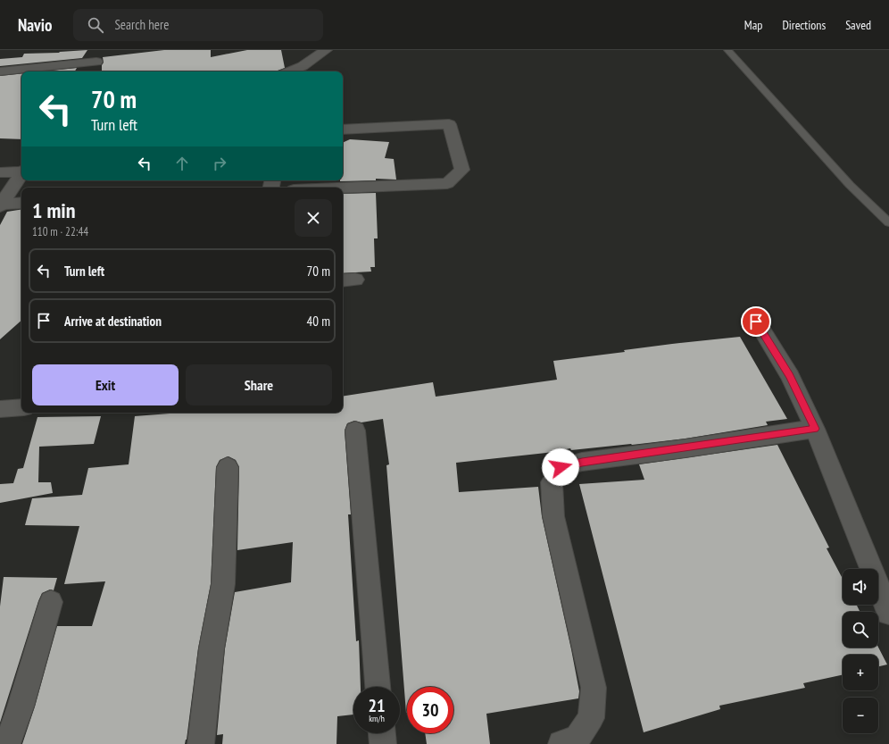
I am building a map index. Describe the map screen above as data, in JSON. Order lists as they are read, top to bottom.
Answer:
{
  "page": {
    "header": "Navio",
    "search": "Search here",
    "nav": ["Map", "Directions", "Saved"],
    "turn": ["70 m", "Turn left"],
    "heading": ["1 min", "110 m · 22:44"],
    "list": [
      {
        "name": "Turn left",
        "value": "70 m"
      },
      {
        "name": "Arrive at destination",
        "value": "40 m"
      }
    ],
    "buttons": ["Exit", "Share"],
    "map_buttons": ["+", "−"],
    "speed": "21 km/h",
    "limit": "30"
  }
}
